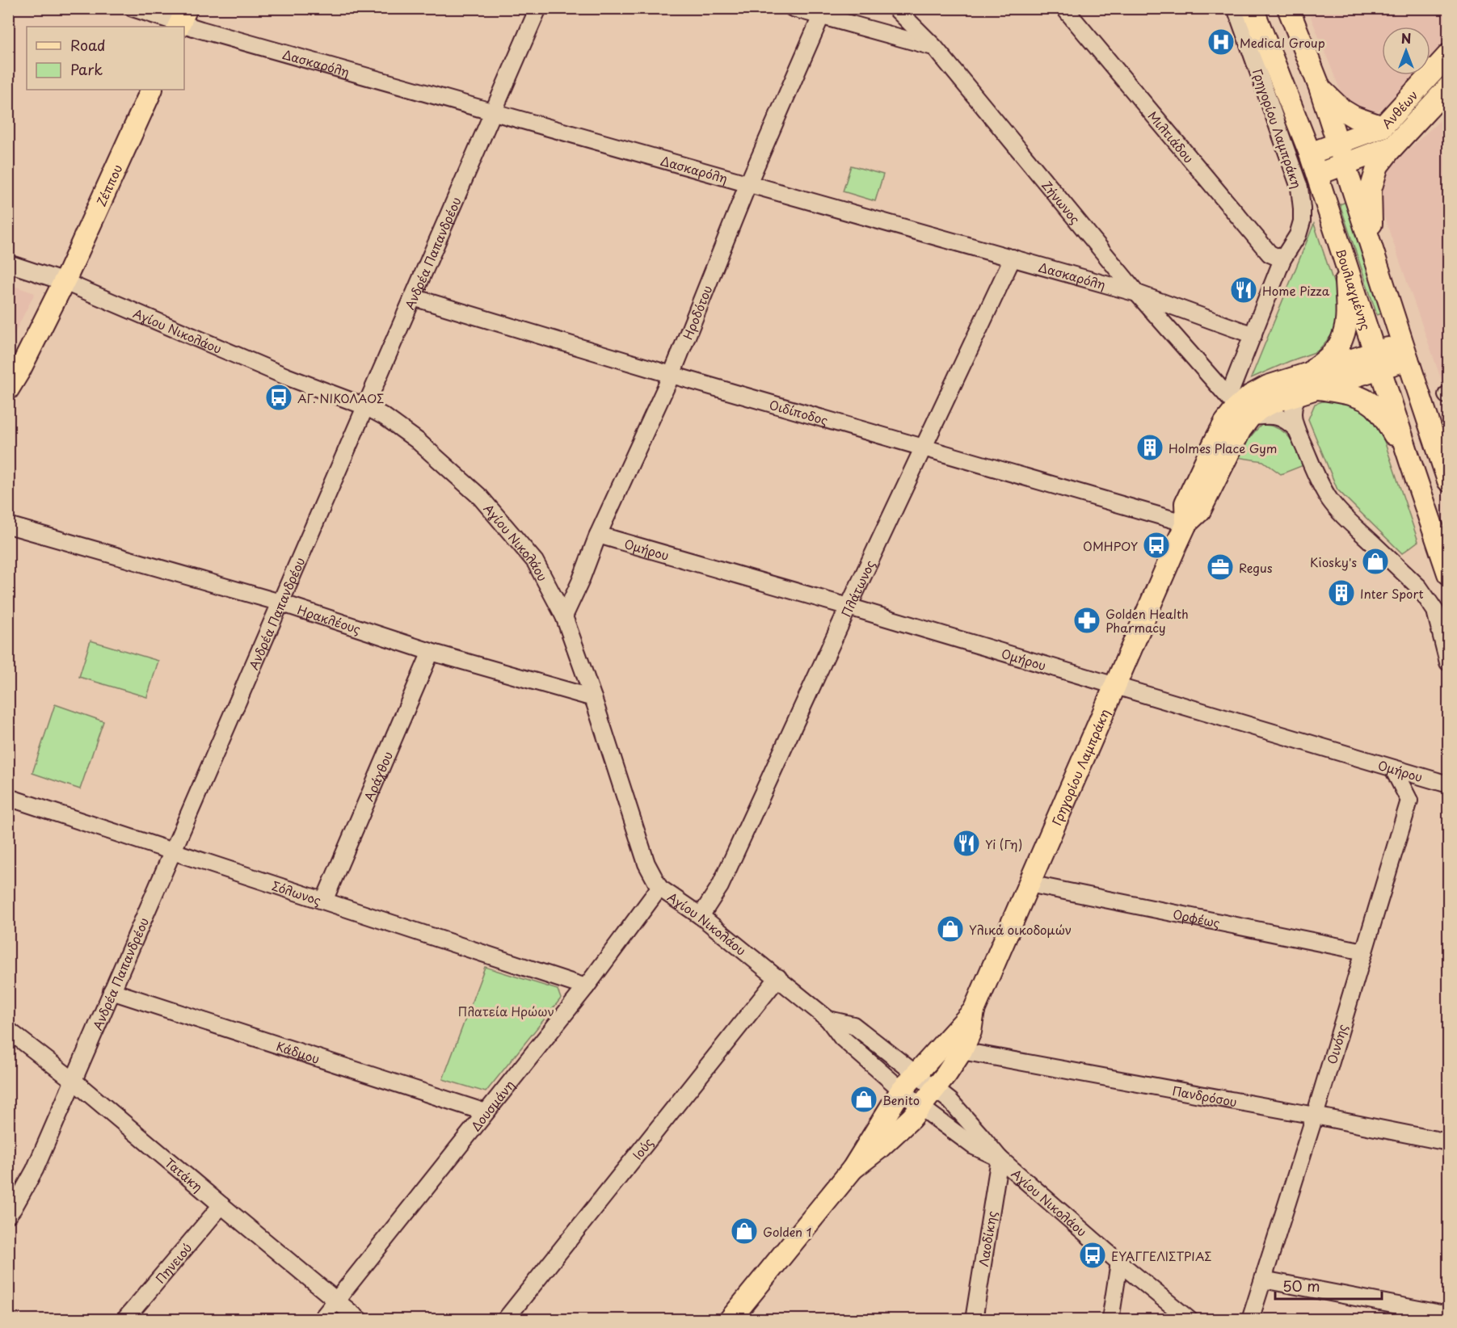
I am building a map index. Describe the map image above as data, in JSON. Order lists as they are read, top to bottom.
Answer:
{
  "streets": {
    "main road": [
      "Ανθέων",
      "Γρηγορίου Λαμπράκη",
      "Ζέππου",
      "Βουλιαγμένης"
    ],
    "street": [
      "Δασκαρόλη",
      "Μιλτιάδου",
      "Ζήνωνος",
      "Ανδρέα Παπανδρέου",
      "Ηροδότου",
      "Αγίου Νικολάου",
      "Οιδίποδος",
      "Ομήρου",
      "Πλάτωνος",
      "Ηρακλέους",
      "Αράχθου",
      "Σόλωνος",
      "Ορφέως",
      "Οινόης",
      "Κάδμου",
      "Πανδρόσου",
      "Δουσμάνη",
      "Ιούς",
      "Τατάκη",
      "Λαοδίκης",
      "Πηνειού"
    ]
  },
  "crossings": [
    ["Δασκαρόλη", "Γρηγορίου Λαμπράκη"],
    ["Δασκαρόλη", "Ζήνωνος"],
    ["Δασκαρόλη", "Ανδρέα Παπανδρέου"],
    ["Δασκαρόλη", "Ηροδότου"],
    ["Δασκαρόλη", "Πλάτωνος"],
    ["Ανθέων", "Βουλιαγμένης"],
    ["Γρηγορίου Λαμπράκη", "Μιλτιάδου"],
    ["Γρηγορίου Λαμπράκη", "Ζήνωνος"],
    ["Γρηγορίου Λαμπράκη", "Βουλιαγμένης"],
    ["Γρηγορίου Λαμπράκη", "Αγίου Νικολάου"],
    ["Γρηγορίου Λαμπράκη", "Οιδίποδος"],
    ["Γρηγορίου Λαμπράκη", "Ομήρου"],
    ["Γρηγορίου Λαμπράκη", "Ορφέως"],
    ["Γρηγορίου Λαμπράκη", "Πανδρόσου"],
    ["Ζέππου", "Αγίου Νικολάου"],
    ["Ανδρέα Παπανδρέου", "Αγίου Νικολάου"],
    ["Ανδρέα Παπανδρέου", "Οιδίποδος"],
    ["Ανδρέα Παπανδρέου", "Ηρακλέους"],
    ["Ανδρέα Παπανδρέου", "Σόλωνος"],
    ["Ανδρέα Παπανδρέου", "Κάδμου"],
    ["Ανδρέα Παπανδρέου", "Τατάκη"],
    ["Ηροδότου", "Αγίου Νικολάου"],
    ["Ηροδότου", "Οιδίποδος"],
    ["Ηροδότου", "Ομήρου"],
    ["Αγίου Νικολάου", "Πλάτωνος"],
    ["Αγίου Νικολάου", "Ηρακλέους"],
    ["Αγίου Νικολάου", "Δουσμάνη"],
    ["Αγίου Νικολάου", "Ιούς"],
    ["Αγίου Νικολάου", "Λαοδίκης"],
    ["Οιδίποδος", "Πλάτωνος"],
    ["Ομήρου", "Πλάτωνος"],
    ["Ομήρου", "Οινόης"],
    ["Ηρακλέους", "Αράχθου"],
    ["Αράχθου", "Σόλωνος"],
    ["Σόλωνος", "Δουσμάνη"],
    ["Ορφέως", "Οινόης"],
    ["Οινόης", "Πανδρόσου"],
    ["Κάδμου", "Δουσμάνη"],
    ["Δουσμάνη", "Τατάκη"],
    ["Τατάκη", "Πηνειού"]
  ],
  "parks": ["Πλατεία Ηρώων"],
  "places": {
    "hospital": ["Medical Group"],
    "restaurant": ["Home Pizza", "Yi (Γη)"],
    "bus stop": ["ΑΓ. ΝΙΚΟΛΑΟΣ", "ΟΜΗΡΟΥ", "ΕΥΑΓΓΕΛΙΣΤΡΙΑΣ"],
    "building": ["Holmes Place Gym", "Inter Sport"],
    "shop": [
      "Kiosky's",
      "Υλικά οικοδομών",
      "Benito",
      "Golden 1"
    ],
    "office": ["Regus"],
    "pharmacy": ["Golden Health Pharmacy"]
  },
  "legend": ["Road", "Park"],
  "scale_bar": "50 m",
  "north": "top"
}
